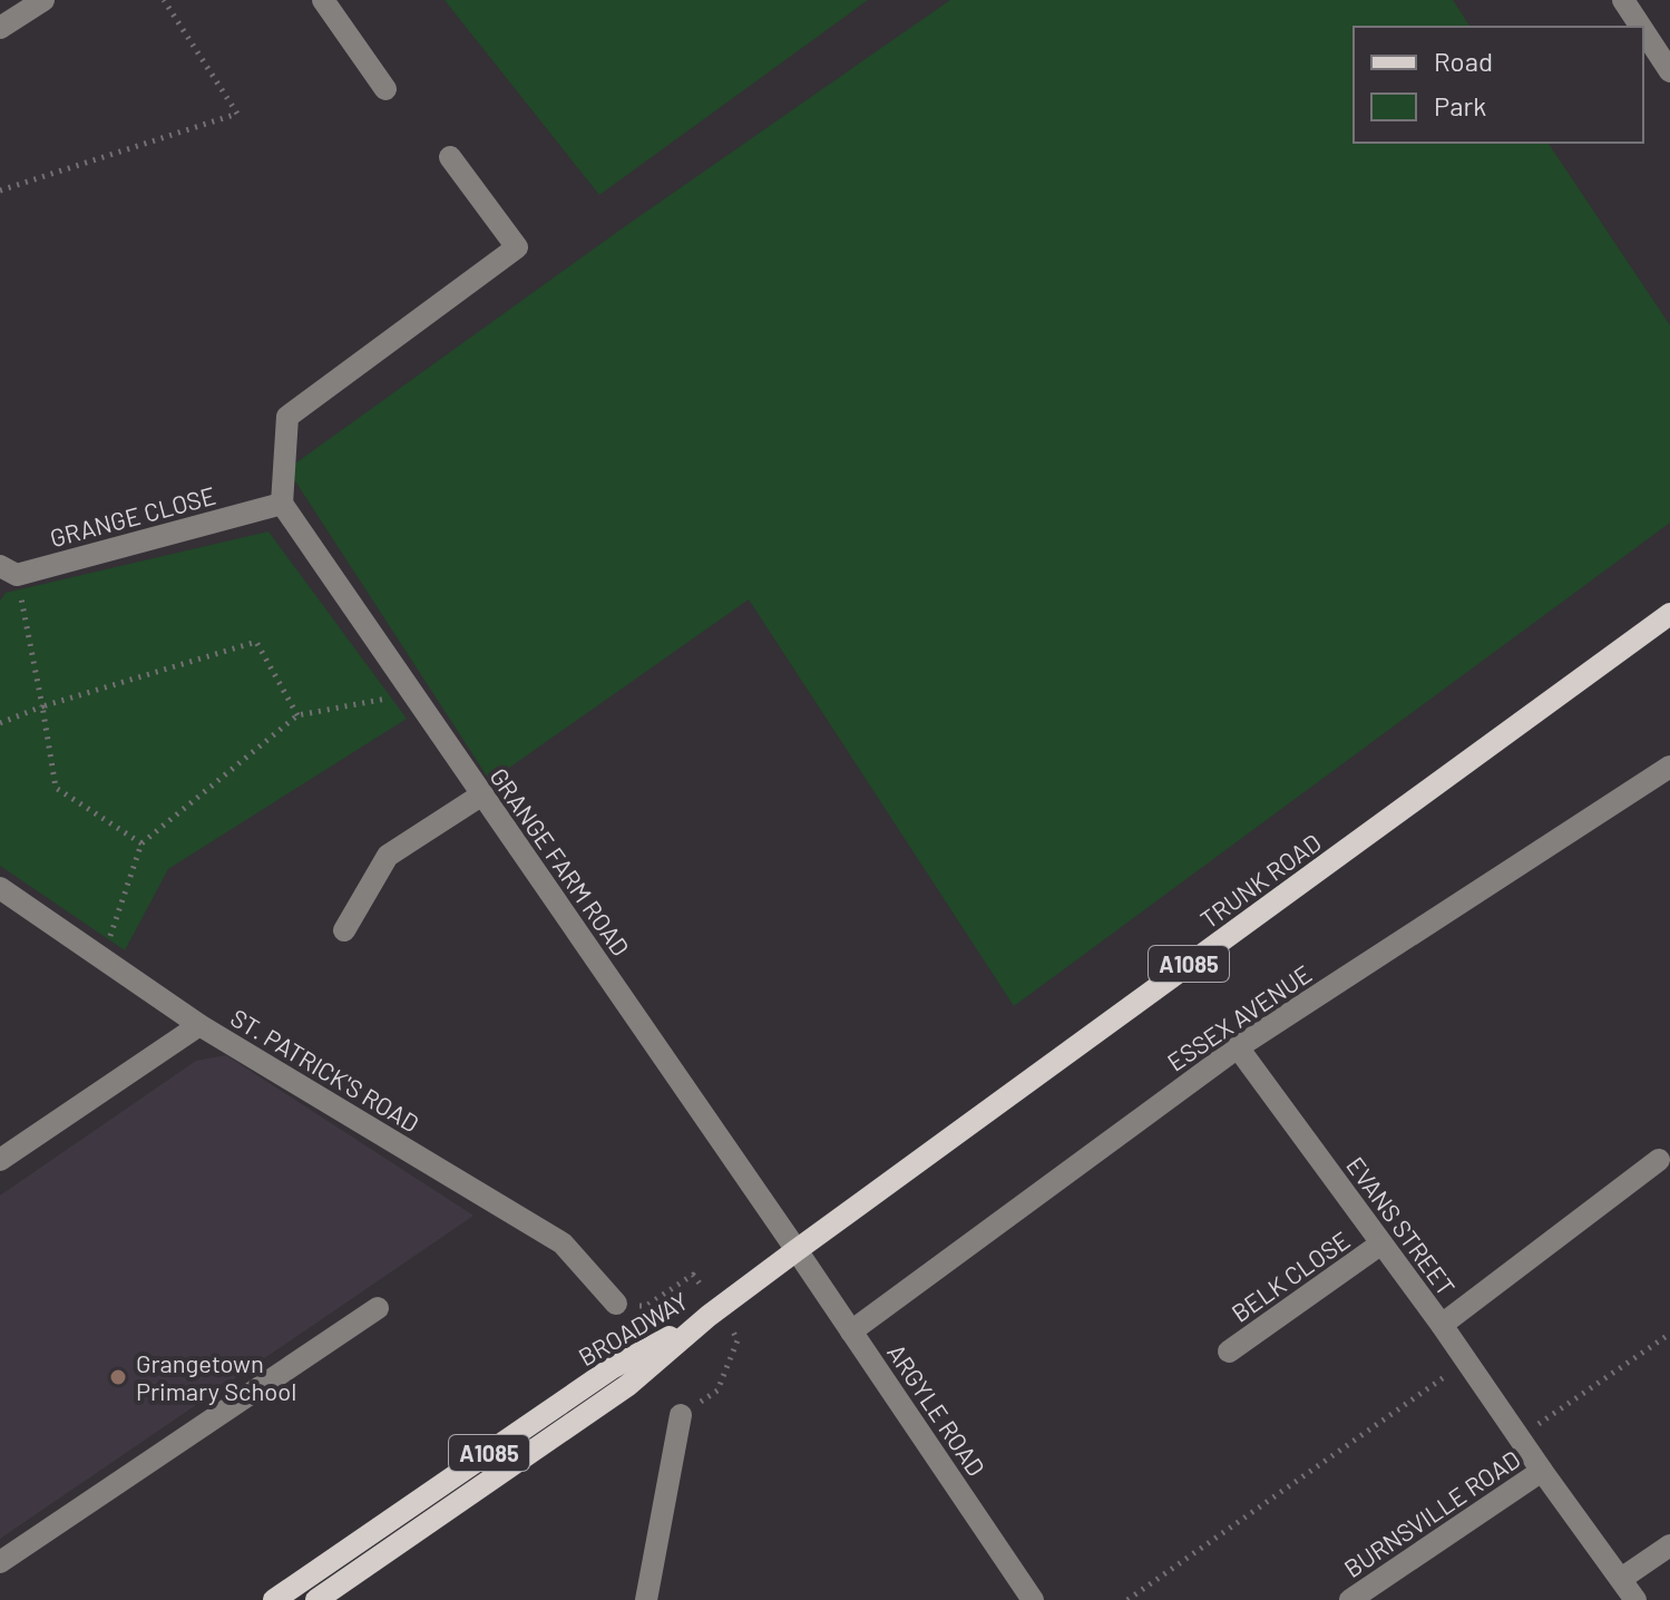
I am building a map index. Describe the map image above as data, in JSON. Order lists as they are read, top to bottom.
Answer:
{
  "streets": {
    "main road": ["TRUNK ROAD", "A1085", "BROADWAY"],
    "street": [
      "GRANGE CLOSE",
      "GRANGE FARM ROAD",
      "ESSEX AVENUE",
      "ST. PATRICK'S ROAD",
      "EVANS STREET",
      "BELK CLOSE",
      "ARGYLE ROAD",
      "BURNSVILLE ROAD"
    ]
  },
  "crossings": [
    ["GRANGE CLOSE", "GRANGE FARM ROAD"],
    ["GRANGE FARM ROAD", "TRUNK ROAD"],
    ["GRANGE FARM ROAD", "ARGYLE ROAD"],
    ["TRUNK ROAD", "BROADWAY"],
    ["TRUNK ROAD", "ARGYLE ROAD"],
    ["ESSEX AVENUE", "EVANS STREET"],
    ["ESSEX AVENUE", "ARGYLE ROAD"],
    ["EVANS STREET", "BELK CLOSE"],
    ["EVANS STREET", "BURNSVILLE ROAD"]
  ],
  "places": ["Grangetown Primary School"],
  "legend": ["Road", "Park"]
}
